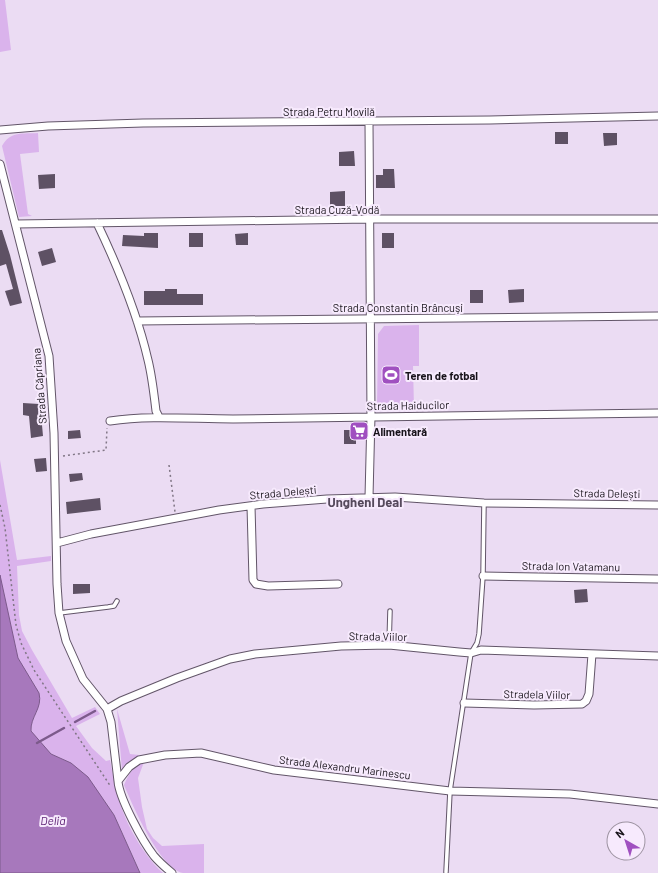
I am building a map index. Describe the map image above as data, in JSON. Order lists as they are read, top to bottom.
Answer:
{
  "streets": {
    "street": [
      "Strada Petru Movilă",
      "Strada Cuză-Vodă",
      "Strada Constantin Brâncuşi",
      "Strada Căpriana",
      "Strada Haiducilor",
      "Strada Delești",
      "Strada Ion Vatamanu",
      "Strada Viilor",
      "Stradela Viilor",
      "Strada Alexandru Marinescu"
    ]
  },
  "crossings": [
    ["Strada Cuză-Vodă", "Strada Căpriana"],
    ["Strada Căpriana", "Strada Delești"],
    ["Strada Căpriana", "Strada Viilor"],
    ["Strada Căpriana", "Strada Alexandru Marinescu"],
    ["Strada Viilor", "Stradela Viilor"]
  ],
  "districts": ["Ungheni Deal"],
  "water": ["Delia"],
  "places": {
    "sports": ["Teren de fotbal"],
    "supermarket": ["Alimentară"]
  },
  "north": "top left"
}
